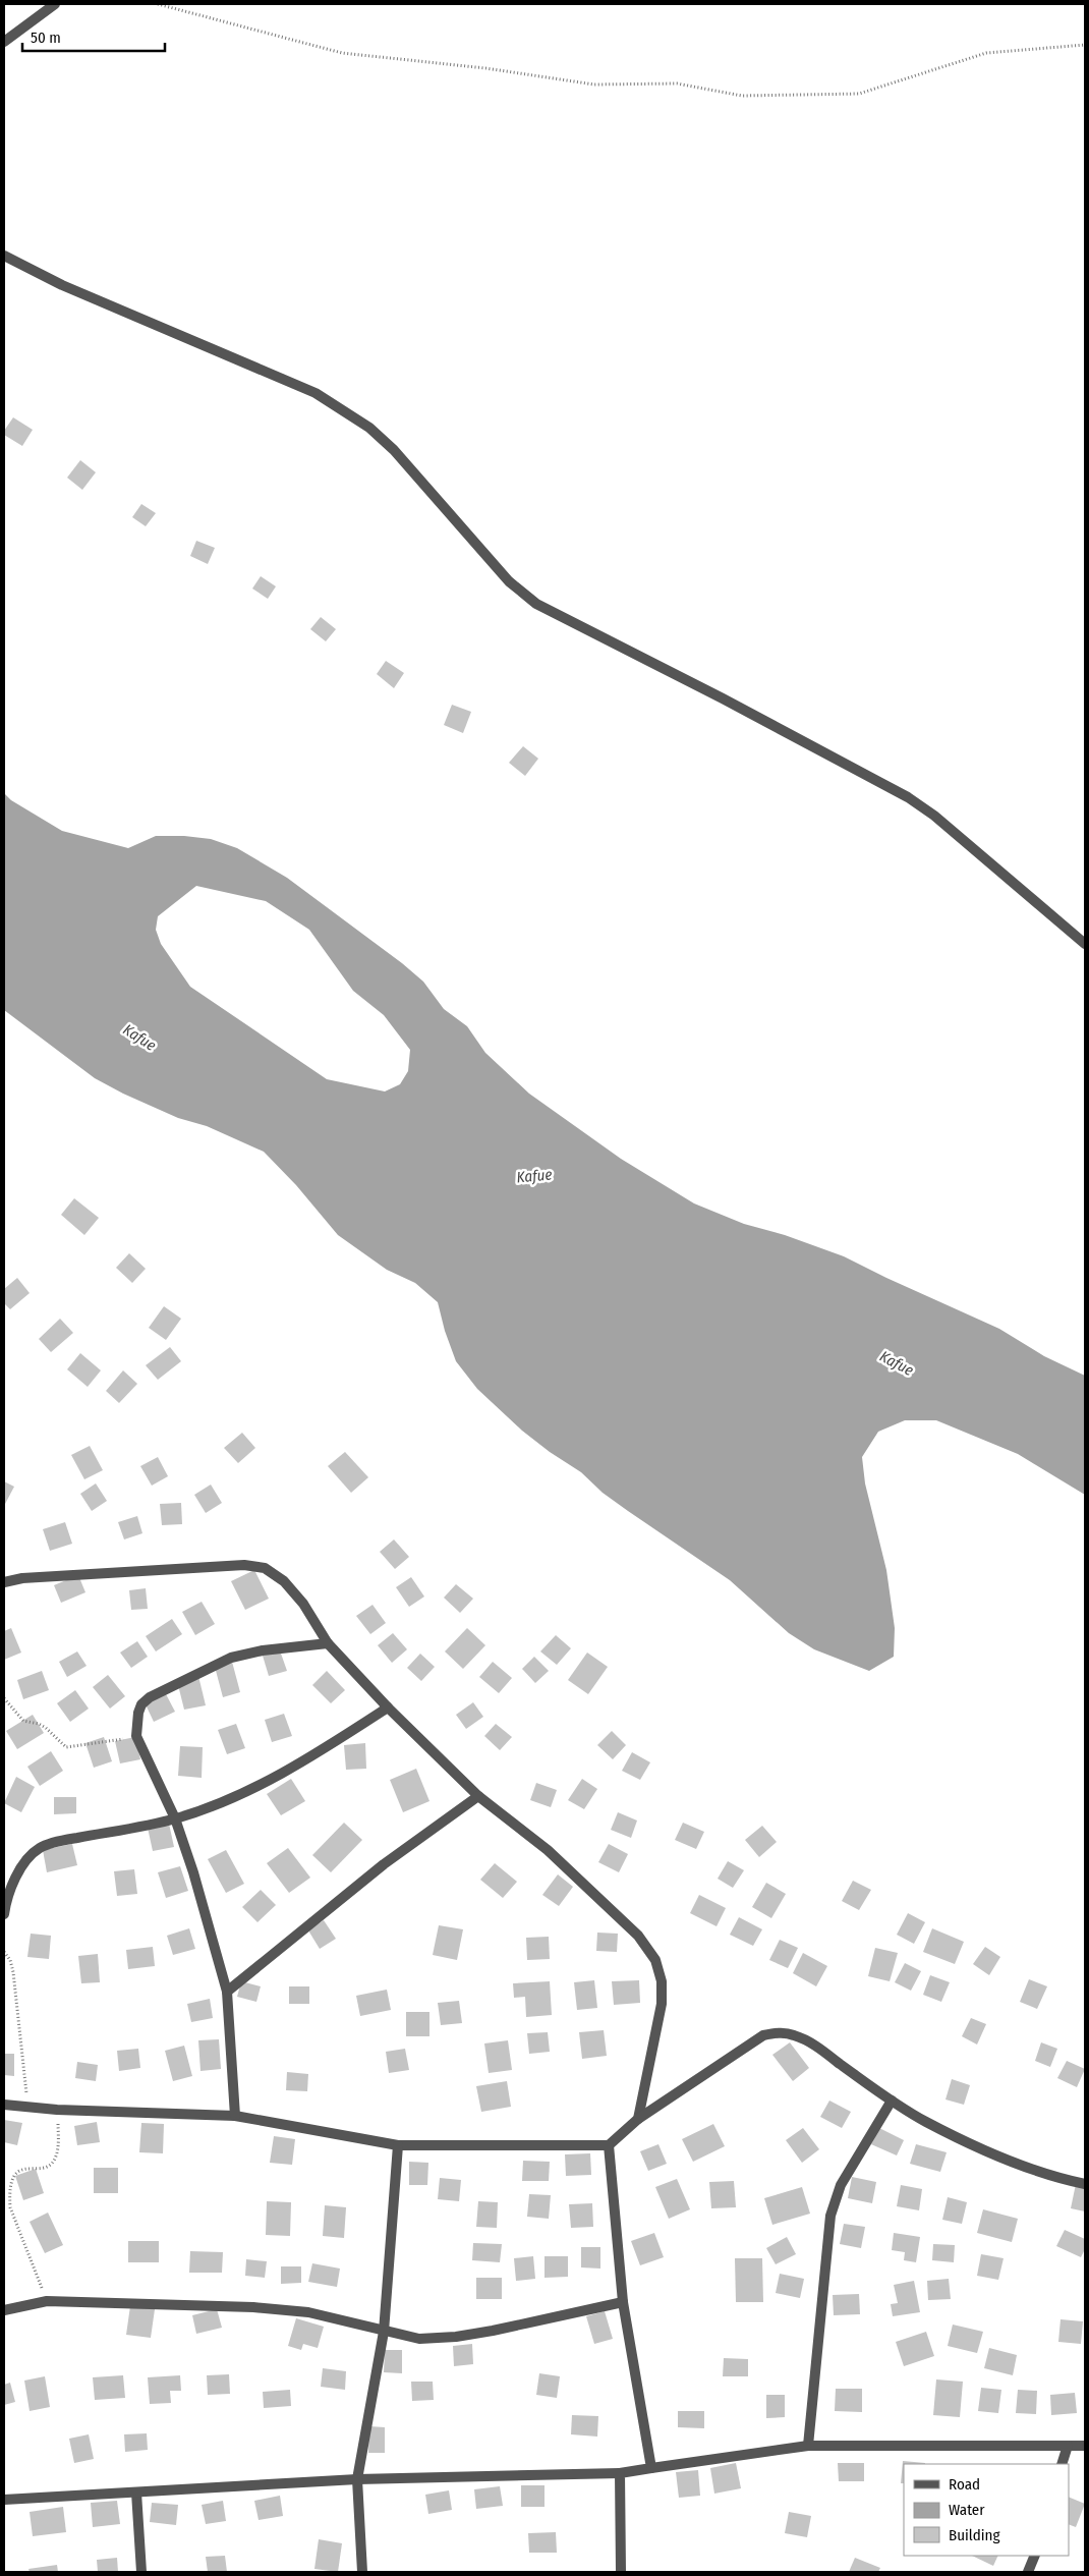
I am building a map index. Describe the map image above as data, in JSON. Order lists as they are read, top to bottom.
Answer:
{
  "water": ["Kafue"],
  "legend": ["Road", "Water", "Building"],
  "scale_bar": "50 m"
}
